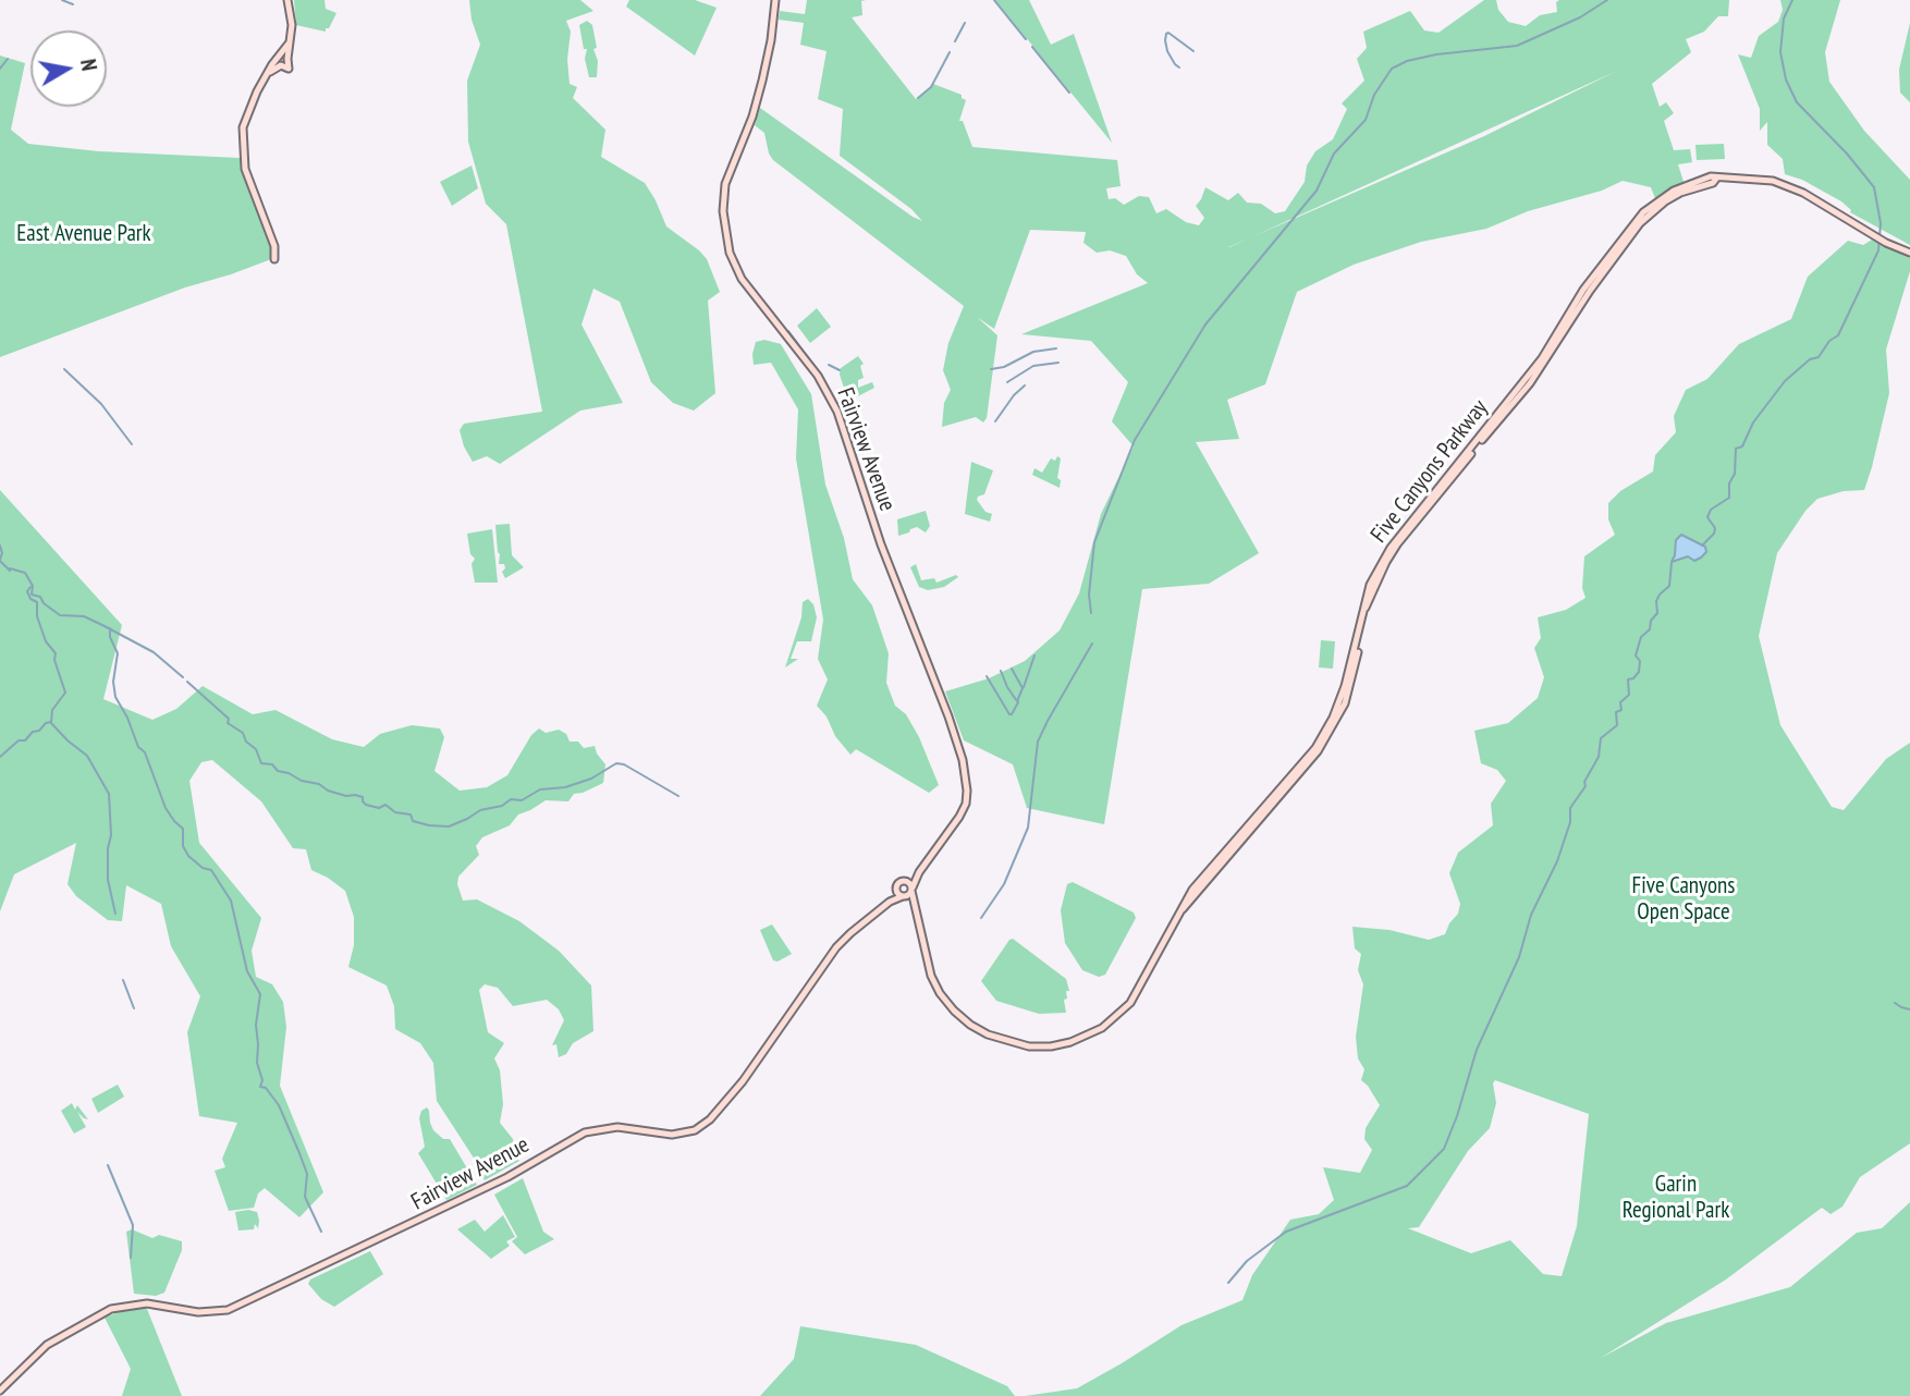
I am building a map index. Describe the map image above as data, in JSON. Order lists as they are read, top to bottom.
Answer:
{
  "streets": {
    "main road": ["Fairview Avenue", "Five Canyons Parkway"]
  },
  "crossings": [
    ["Fairview Avenue", "Five Canyons Parkway"]
  ],
  "parks": ["East Avenue Park", "Five Canyons Open Space", "Garin Regional Park"],
  "north": "right"
}
